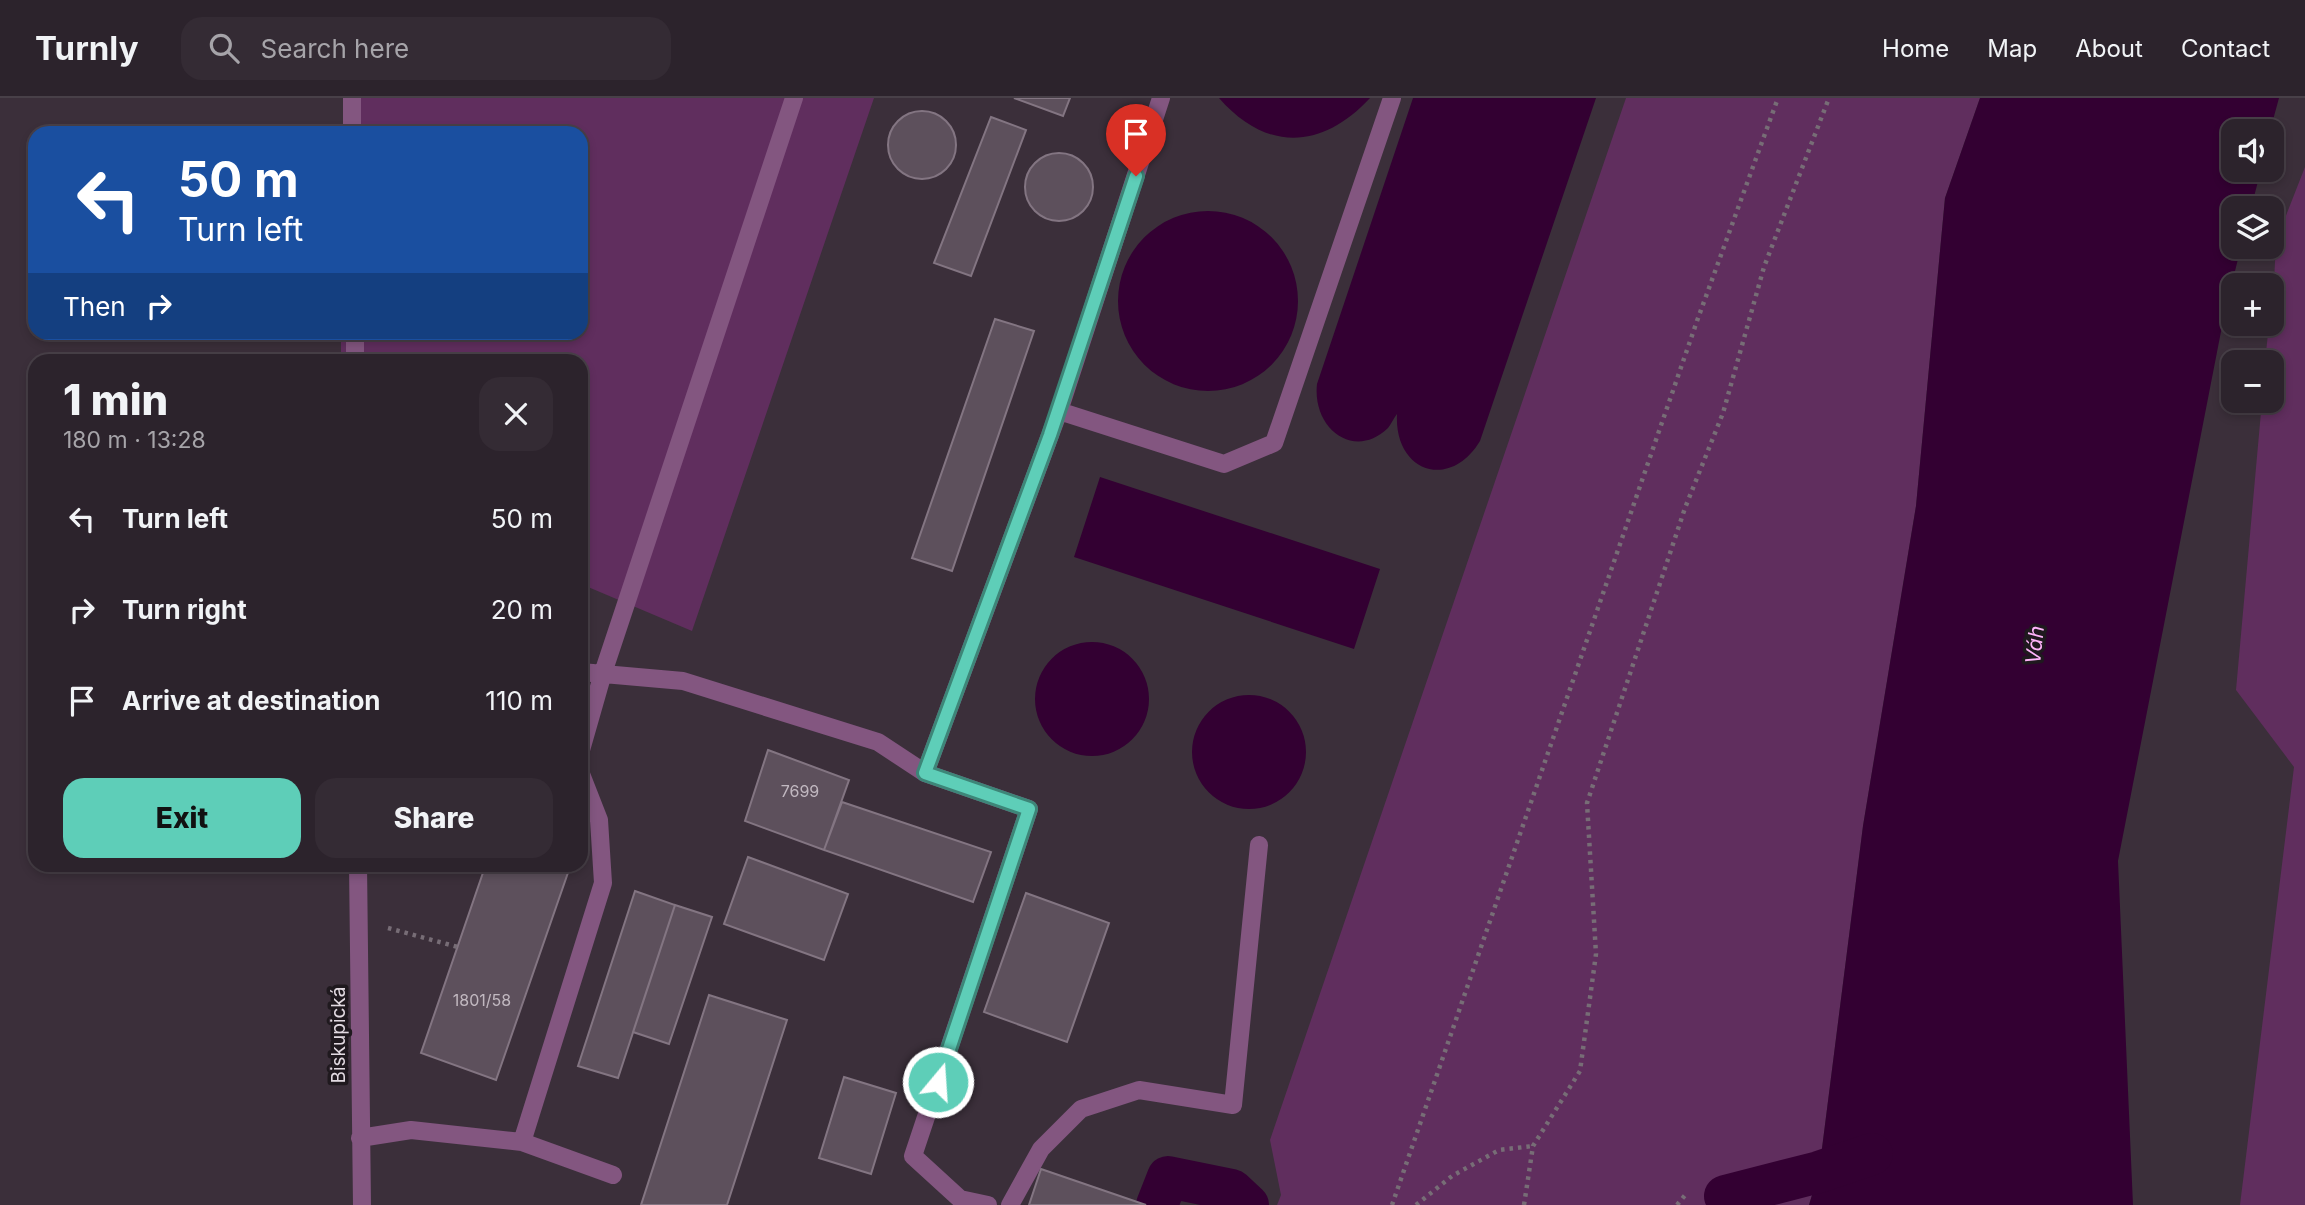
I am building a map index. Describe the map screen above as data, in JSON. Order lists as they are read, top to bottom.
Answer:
{
  "streets": {
    "street": ["Biskupická"]
  },
  "water": ["Váh"],
  "house_numbers": ["7699", "1801/58"],
  "page": {
    "header": "Turnly",
    "search": "Search here",
    "nav": [
      "Home",
      "Map",
      "About",
      "Contact"
    ],
    "map_buttons": ["+", "−"],
    "turn": ["50 m", "Turn left"],
    "then": "Then",
    "heading": ["1 min", "180 m · 13:28"],
    "list": [
      {
        "name": "Turn left",
        "value": "50 m"
      },
      {
        "name": "Turn right",
        "value": "20 m"
      },
      {
        "name": "Arrive at destination",
        "value": "110 m"
      }
    ],
    "buttons": ["Exit", "Share"]
  }
}
